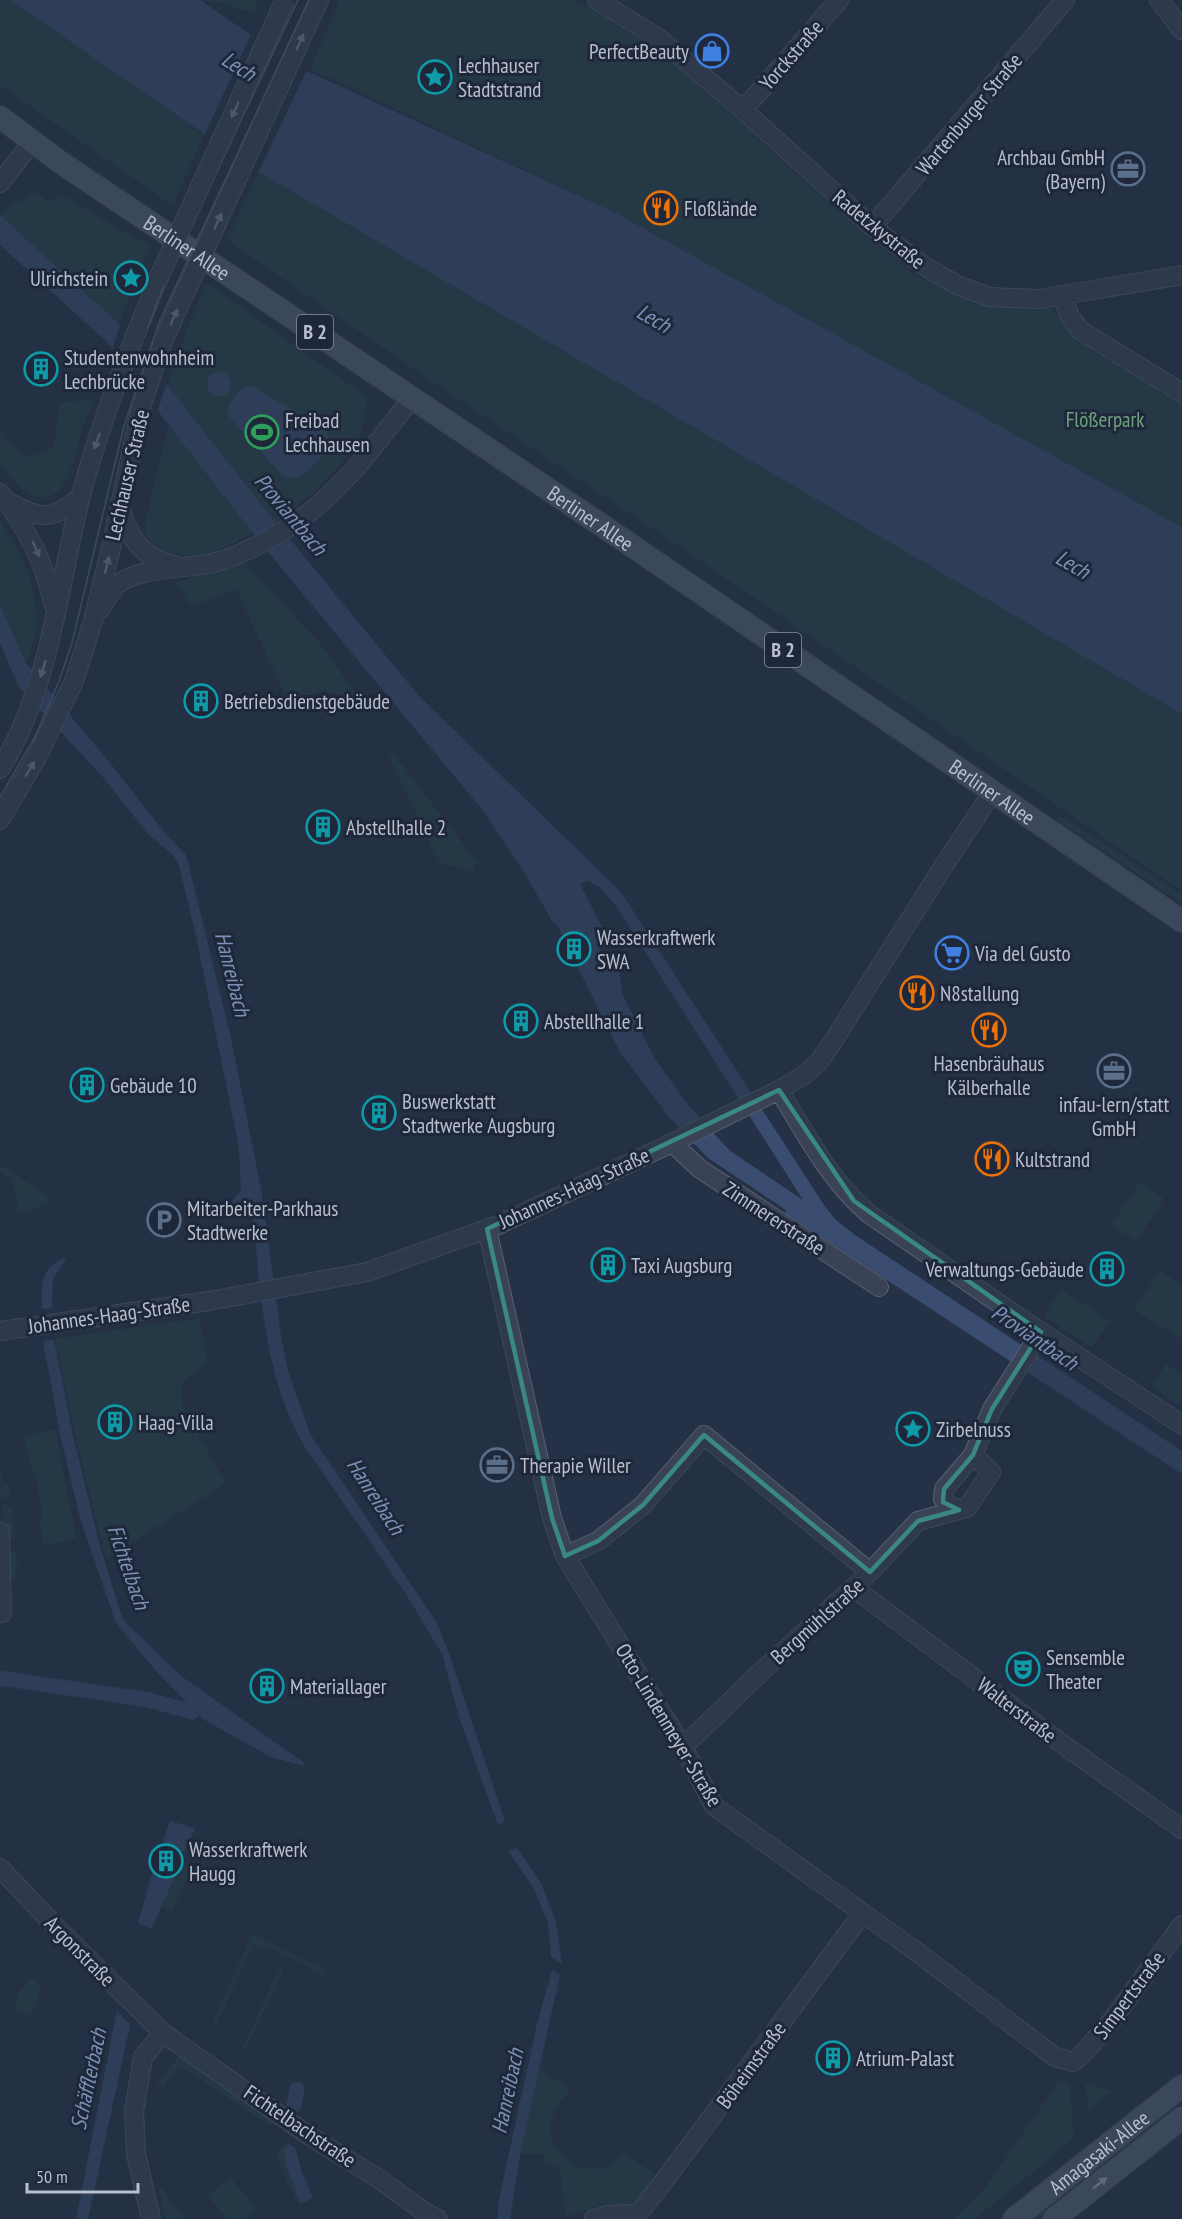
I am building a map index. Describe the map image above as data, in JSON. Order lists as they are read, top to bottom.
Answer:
{
  "streets": {
    "main road": ["Berliner Allee", "B 2", "Amagasaki-Allee"],
    "street": [
      "Yorckstraße",
      "Wartenburger Straße",
      "Radetzkystraße",
      "Lechhauser Straße",
      "Johannes-Haag-Straße",
      "Zimmererstraße",
      "Bergmühlstraße",
      "Walterstraße",
      "Otto-Lindenmeyer-Straße",
      "Argonstraße",
      "Simpertstraße",
      "Böheimstraße",
      "Fichtelbachstraße"
    ]
  },
  "crossings": [
    ["Yorckstraße", "Radetzkystraße"],
    ["Wartenburger Straße", "Radetzkystraße"],
    ["Berliner Allee", "Johannes-Haag-Straße"],
    ["Johannes-Haag-Straße", "Zimmererstraße"],
    ["Johannes-Haag-Straße", "Otto-Lindenmeyer-Straße"],
    ["Bergmühlstraße", "Walterstraße"],
    ["Bergmühlstraße", "Otto-Lindenmeyer-Straße"],
    ["Otto-Lindenmeyer-Straße", "Simpertstraße"],
    ["Otto-Lindenmeyer-Straße", "Böheimstraße"],
    ["Argonstraße", "Fichtelbachstraße"]
  ],
  "water": [
    "Lech",
    "Proviantbach",
    "Hanreibach",
    "Fichtelbach",
    "Schäfflerbach"
  ],
  "parks": ["Flößerpark"],
  "places": {
    "shop": ["PerfectBeauty"],
    "place": ["Lechhauser Stadtstrand", "Ulrichstein", "Zirbelnuss"],
    "office": ["Archbau GmbH (Bayern)", "infau-lern/statt GmbH", "Therapie Willer"],
    "restaurant": [
      "Floßlände",
      "N8stallung",
      "Hasenbräuhaus Kälberhalle",
      "Kultstrand"
    ],
    "building": [
      "Studentenwohnheim Lechbrücke",
      "Betriebsdienstgebäude",
      "Abstellhalle 2",
      "Wasserkraftwerk SWA",
      "Abstellhalle 1",
      "Gebäude 10",
      "Buswerkstatt Stadtwerke Augsburg",
      "Taxi Augsburg",
      "Verwaltungs-Gebäude",
      "Haag-Villa",
      "Materiallager",
      "Wasserkraftwerk Haugg",
      "Atrium-Palast"
    ],
    "sports": ["Freibad Lechhausen"],
    "supermarket": ["Via del Gusto"],
    "parking": ["Mitarbeiter-Parkhaus Stadtwerke"],
    "theatre": ["Sensemble Theater"]
  },
  "scale_bar": "50 m"
}
